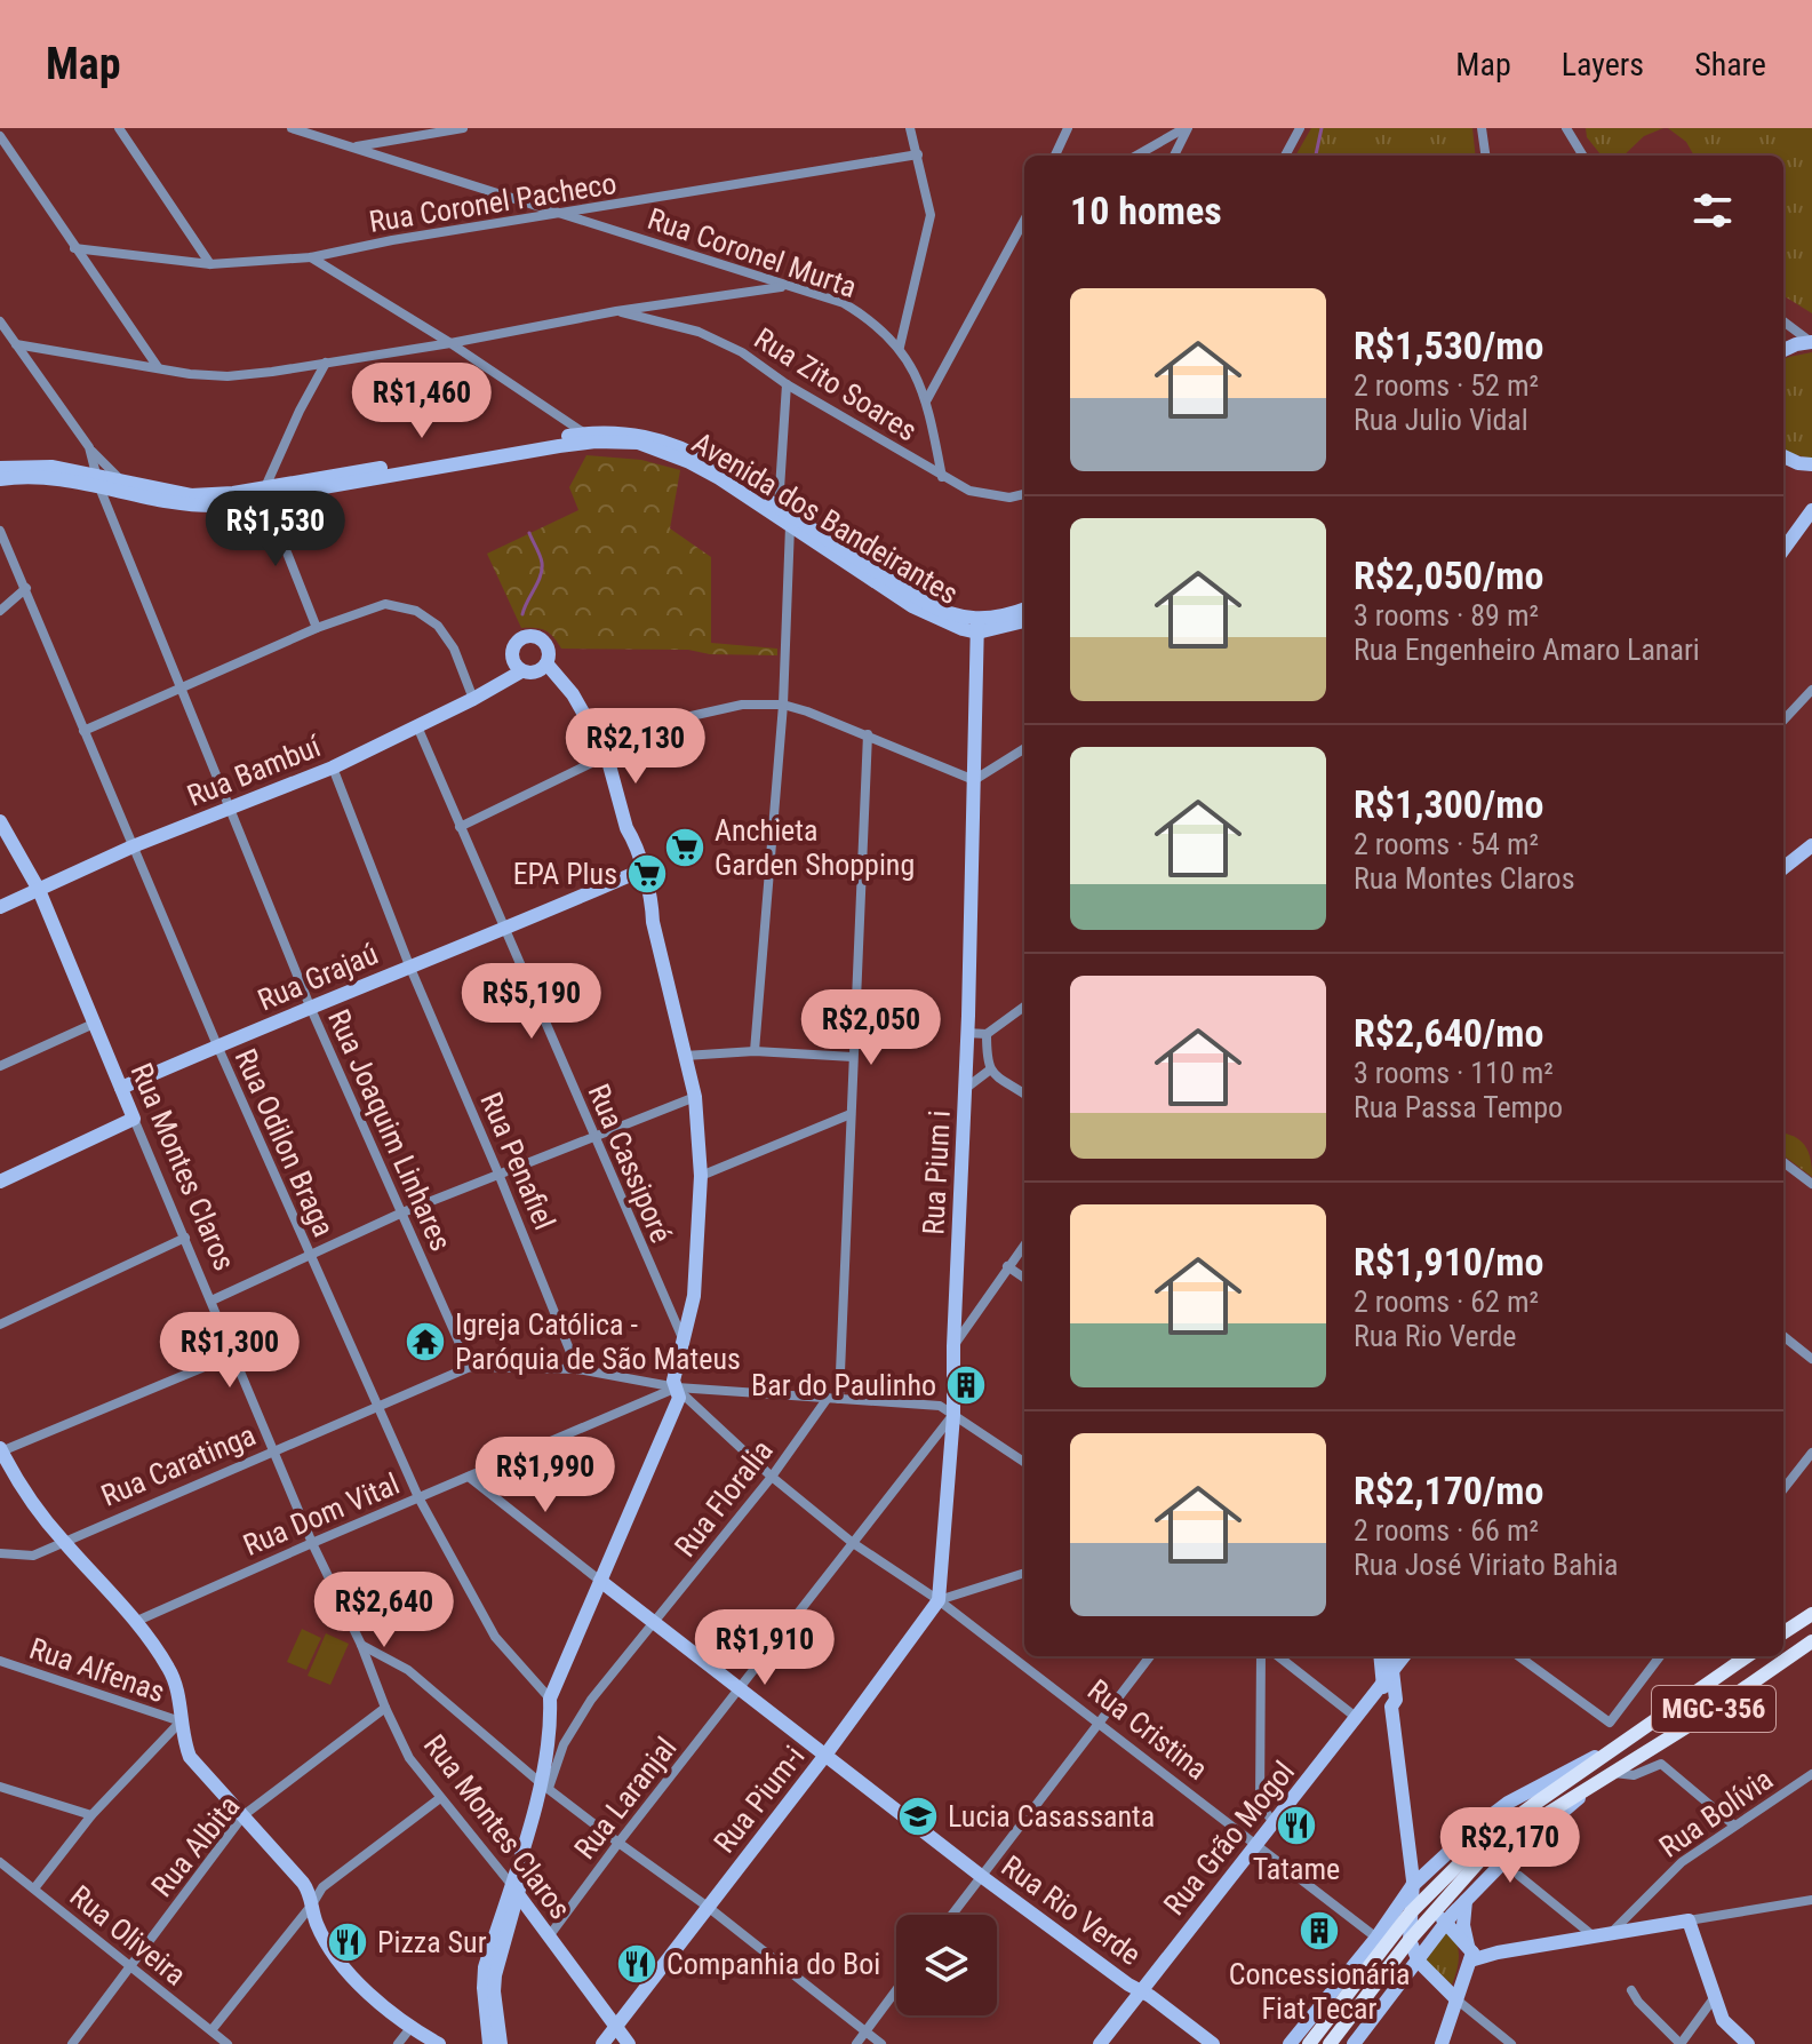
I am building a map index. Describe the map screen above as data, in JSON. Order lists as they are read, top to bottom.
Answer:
{
  "streets": {
    "main road": ["MGC-356"],
    "street": [
      "Rua Coronel Pacheco",
      "Rua Coronel Murta",
      "Rua Zito Soares",
      "Avenida dos Bandeirantes",
      "Rua Bambuí",
      "Rua Grajaú",
      "Rua Joaquim Linhares",
      "Rua Odilon Braga",
      "Rua Penafiel",
      "Rua Cassiporé",
      "Rua Montes Claros",
      "Rua Pium i",
      "Rua Caratinga",
      "Rua Floralia",
      "Rua Dom Vital",
      "Rua Alfenas",
      "Rua Cristina",
      "Rua Laranjal",
      "Rua Pium-i",
      "Rua Bolívia",
      "Rua Grão Mogol",
      "Rua Albita",
      "Rua Rio Verde",
      "Rua Oliveira"
    ]
  },
  "crossings": [
    ["Rua Coronel Pacheco", "Rua Coronel Murta"],
    ["Rua Coronel Murta", "Rua Zito Soares"],
    ["Avenida dos Bandeirantes", "Rua Joaquim Linhares"],
    ["Avenida dos Bandeirantes", "Rua Pium i"],
    ["Rua Bambuí", "Rua Joaquim Linhares"],
    ["Rua Bambuí", "Rua Odilon Braga"],
    ["Rua Bambuí", "Rua Penafiel"],
    ["Rua Bambuí", "Rua Cassiporé"],
    ["Rua Bambuí", "Rua Montes Claros"],
    ["Rua Grajaú", "Rua Joaquim Linhares"],
    ["Rua Grajaú", "Rua Odilon Braga"],
    ["Rua Grajaú", "Rua Penafiel"],
    ["Rua Grajaú", "Rua Cassiporé"],
    ["Rua Grajaú", "Rua Montes Claros"],
    ["Rua Joaquim Linhares", "Rua Caratinga"],
    ["Rua Odilon Braga", "Rua Caratinga"],
    ["Rua Odilon Braga", "Rua Dom Vital"],
    ["Rua Penafiel", "Rua Caratinga"],
    ["Rua Montes Claros", "Rua Caratinga"],
    ["Rua Montes Claros", "Rua Dom Vital"],
    ["Rua Montes Claros", "Rua Laranjal"],
    ["Rua Montes Claros", "Rua Pium-i"],
    ["Rua Montes Claros", "Rua Albita"],
    ["Rua Pium i", "Rua Caratinga"],
    ["Rua Caratinga", "Rua Floralia"],
    ["Rua Caratinga", "Rua Dom Vital"],
    ["Rua Caratinga", "Rua Cristina"],
    ["Rua Floralia", "Rua Cristina"],
    ["Rua Floralia", "Rua Rio Verde"],
    ["Rua Dom Vital", "Rua Cristina"],
    ["Rua Dom Vital", "Rua Rio Verde"],
    ["MGC-356", "Rua Cristina"],
    ["Rua Cristina", "Rua Laranjal"],
    ["Rua Cristina", "Rua Pium-i"],
    ["Rua Cristina", "Rua Grão Mogol"],
    ["Rua Laranjal", "Rua Rio Verde"],
    ["Rua Pium-i", "Rua Rio Verde"],
    ["Rua Grão Mogol", "Rua Rio Verde"],
    ["Rua Albita", "Rua Oliveira"]
  ],
  "places": {
    "supermarket": ["Anchieta Garden Shopping", "EPA Plus"],
    "temple": ["Igreja Católica - Paróquia de São Mateus"],
    "building": ["Bar do Paulinho", "Concessionária Fiat Tecar"],
    "school or university": ["Lucia Casassanta"],
    "restaurant": ["Tatame", "Pizza Sur", "Companhia do Boi"]
  },
  "page": {
    "header": "Map",
    "nav": ["Map", "Layers", "Share"],
    "heading": "10 homes",
    "list": [
      {
        "name": "R$1,530/mo",
        "note": "2 rooms · 52 m² · Rua Julio Vidal"
      },
      {
        "name": "R$2,050/mo",
        "note": "3 rooms · 89 m² · Rua Engenheiro Amaro Lanari"
      },
      {
        "name": "R$1,300/mo",
        "note": "2 rooms · 54 m² · Rua Montes Claros"
      },
      {
        "name": "R$2,640/mo",
        "note": "3 rooms · 110 m² · Rua Passa Tempo"
      },
      {
        "name": "R$1,910/mo",
        "note": "2 rooms · 62 m² · Rua Rio Verde"
      },
      {
        "name": "R$2,170/mo",
        "note": "2 rooms · 66 m² · Rua José Viriato Bahia"
      }
    ],
    "price": [
      "R$1,460",
      "R$1,530",
      "R$2,130",
      "R$5,190",
      "R$2,050",
      "R$1,300",
      "R$1,990",
      "R$2,640",
      "R$1,910",
      "R$2,170"
    ]
  }
}
